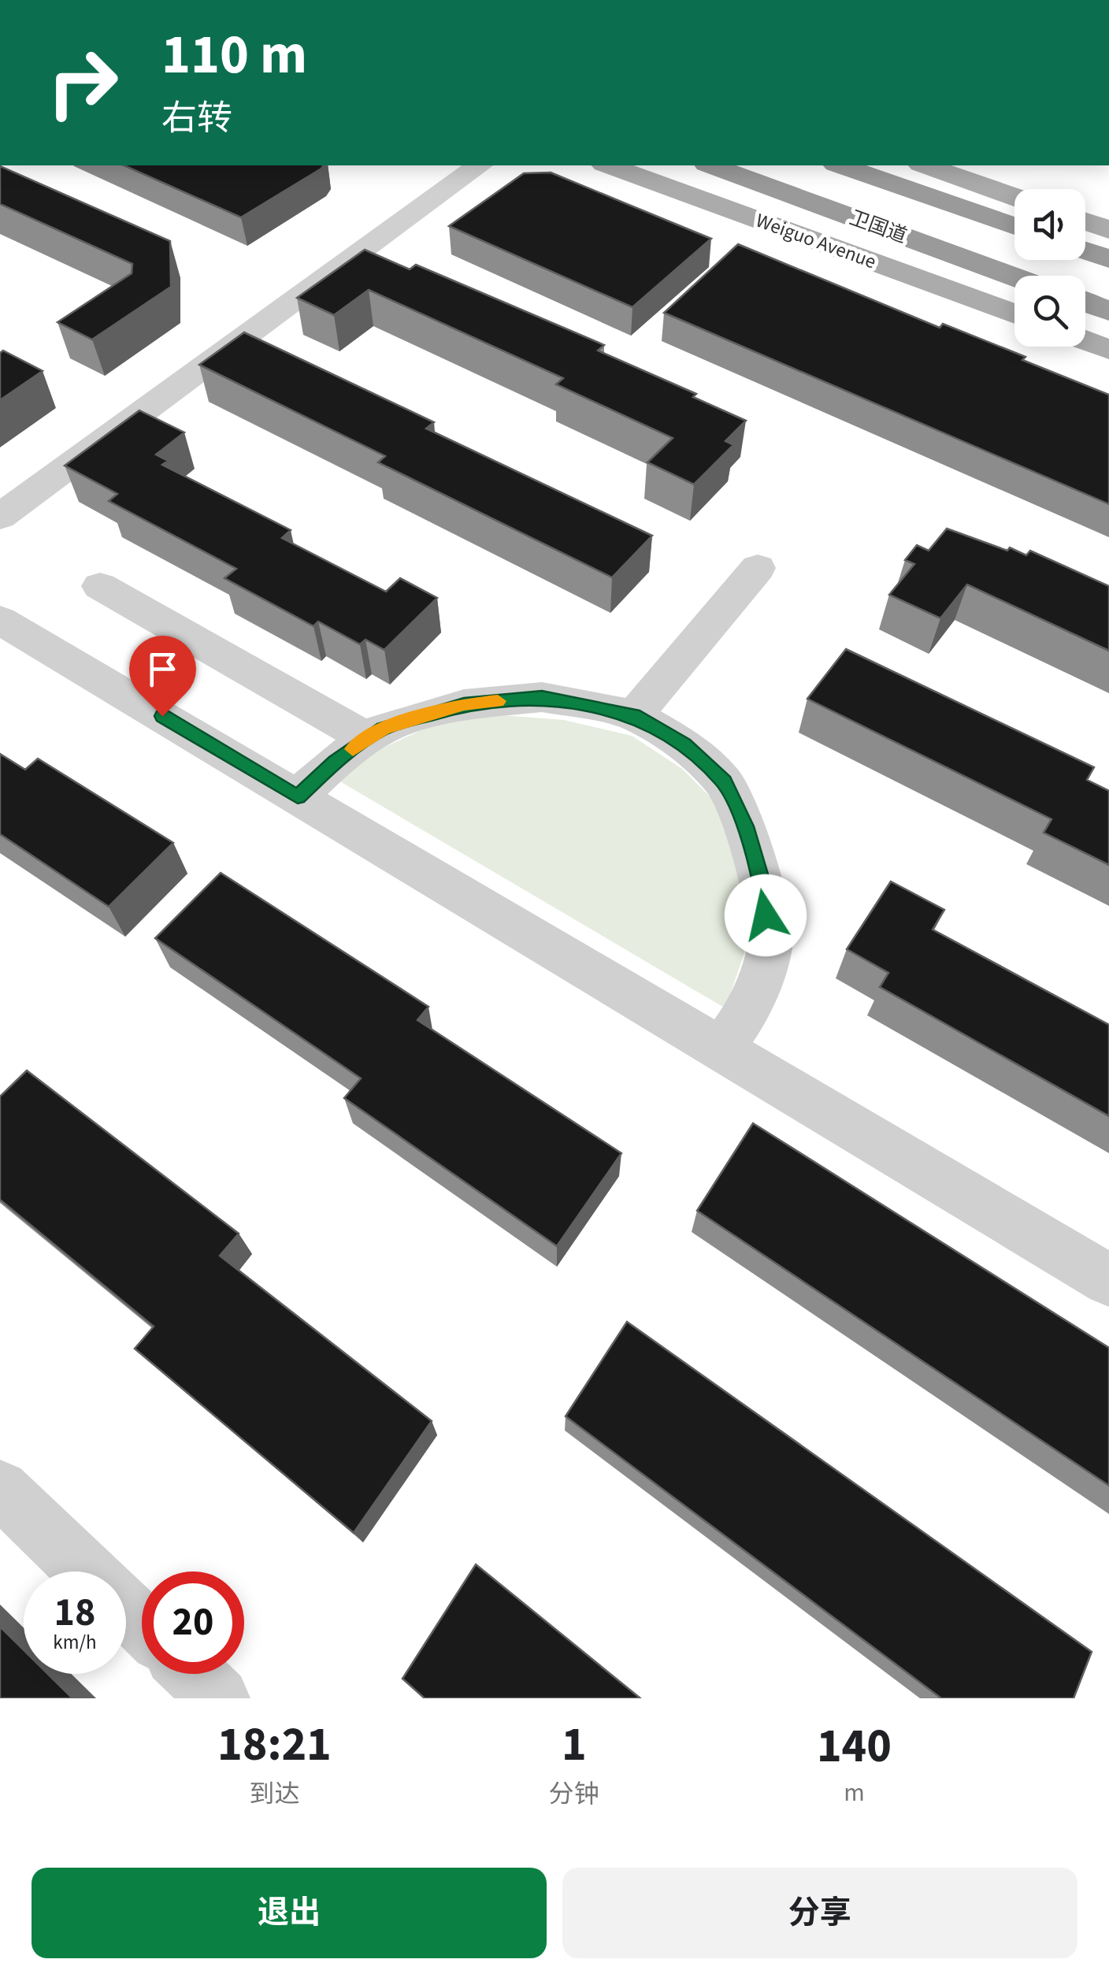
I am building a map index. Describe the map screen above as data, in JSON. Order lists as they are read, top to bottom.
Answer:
{
  "streets": {
    "highway": ["卫国道"],
    "main road": ["Weiguo Avenue"]
  },
  "page": {
    "turn": ["110 m", "右转"],
    "speed": "18 km/h",
    "limit": "20",
    "eta": [
      "18:21",
      "到达",
      "1",
      "分钟",
      "140",
      "m"
    ],
    "buttons": ["退出", "分享"]
  }
}
